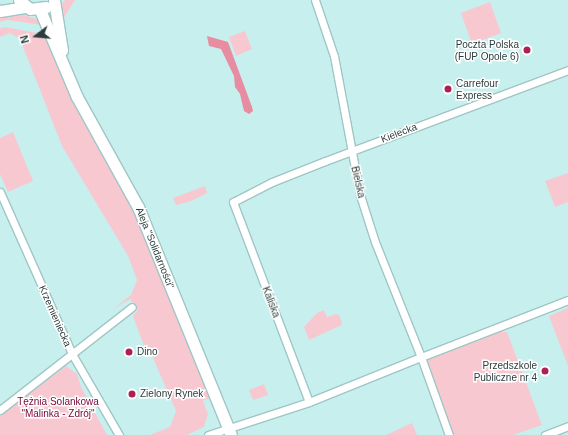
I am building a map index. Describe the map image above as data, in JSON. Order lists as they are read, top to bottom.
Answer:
{
  "streets": {
    "street": [
      "Kielecka",
      "Bielska",
      "Aleja \"Solidarności\"",
      "Kaliska",
      "Krzemieniecka"
    ]
  },
  "crossings": [
    ["Kielecka", "Bielska"],
    ["Kielecka", "Kaliska"]
  ],
  "parks": ["Tężnia Solankowa \"Malinka - Zdrój\""],
  "places": [
    "Poczta Polska (FUP Opole 6)",
    "Carrefour Express",
    "Dino",
    "Przedszkole Publiczne nr 4",
    "Zielony Rynek"
  ],
  "north": "left"
}
